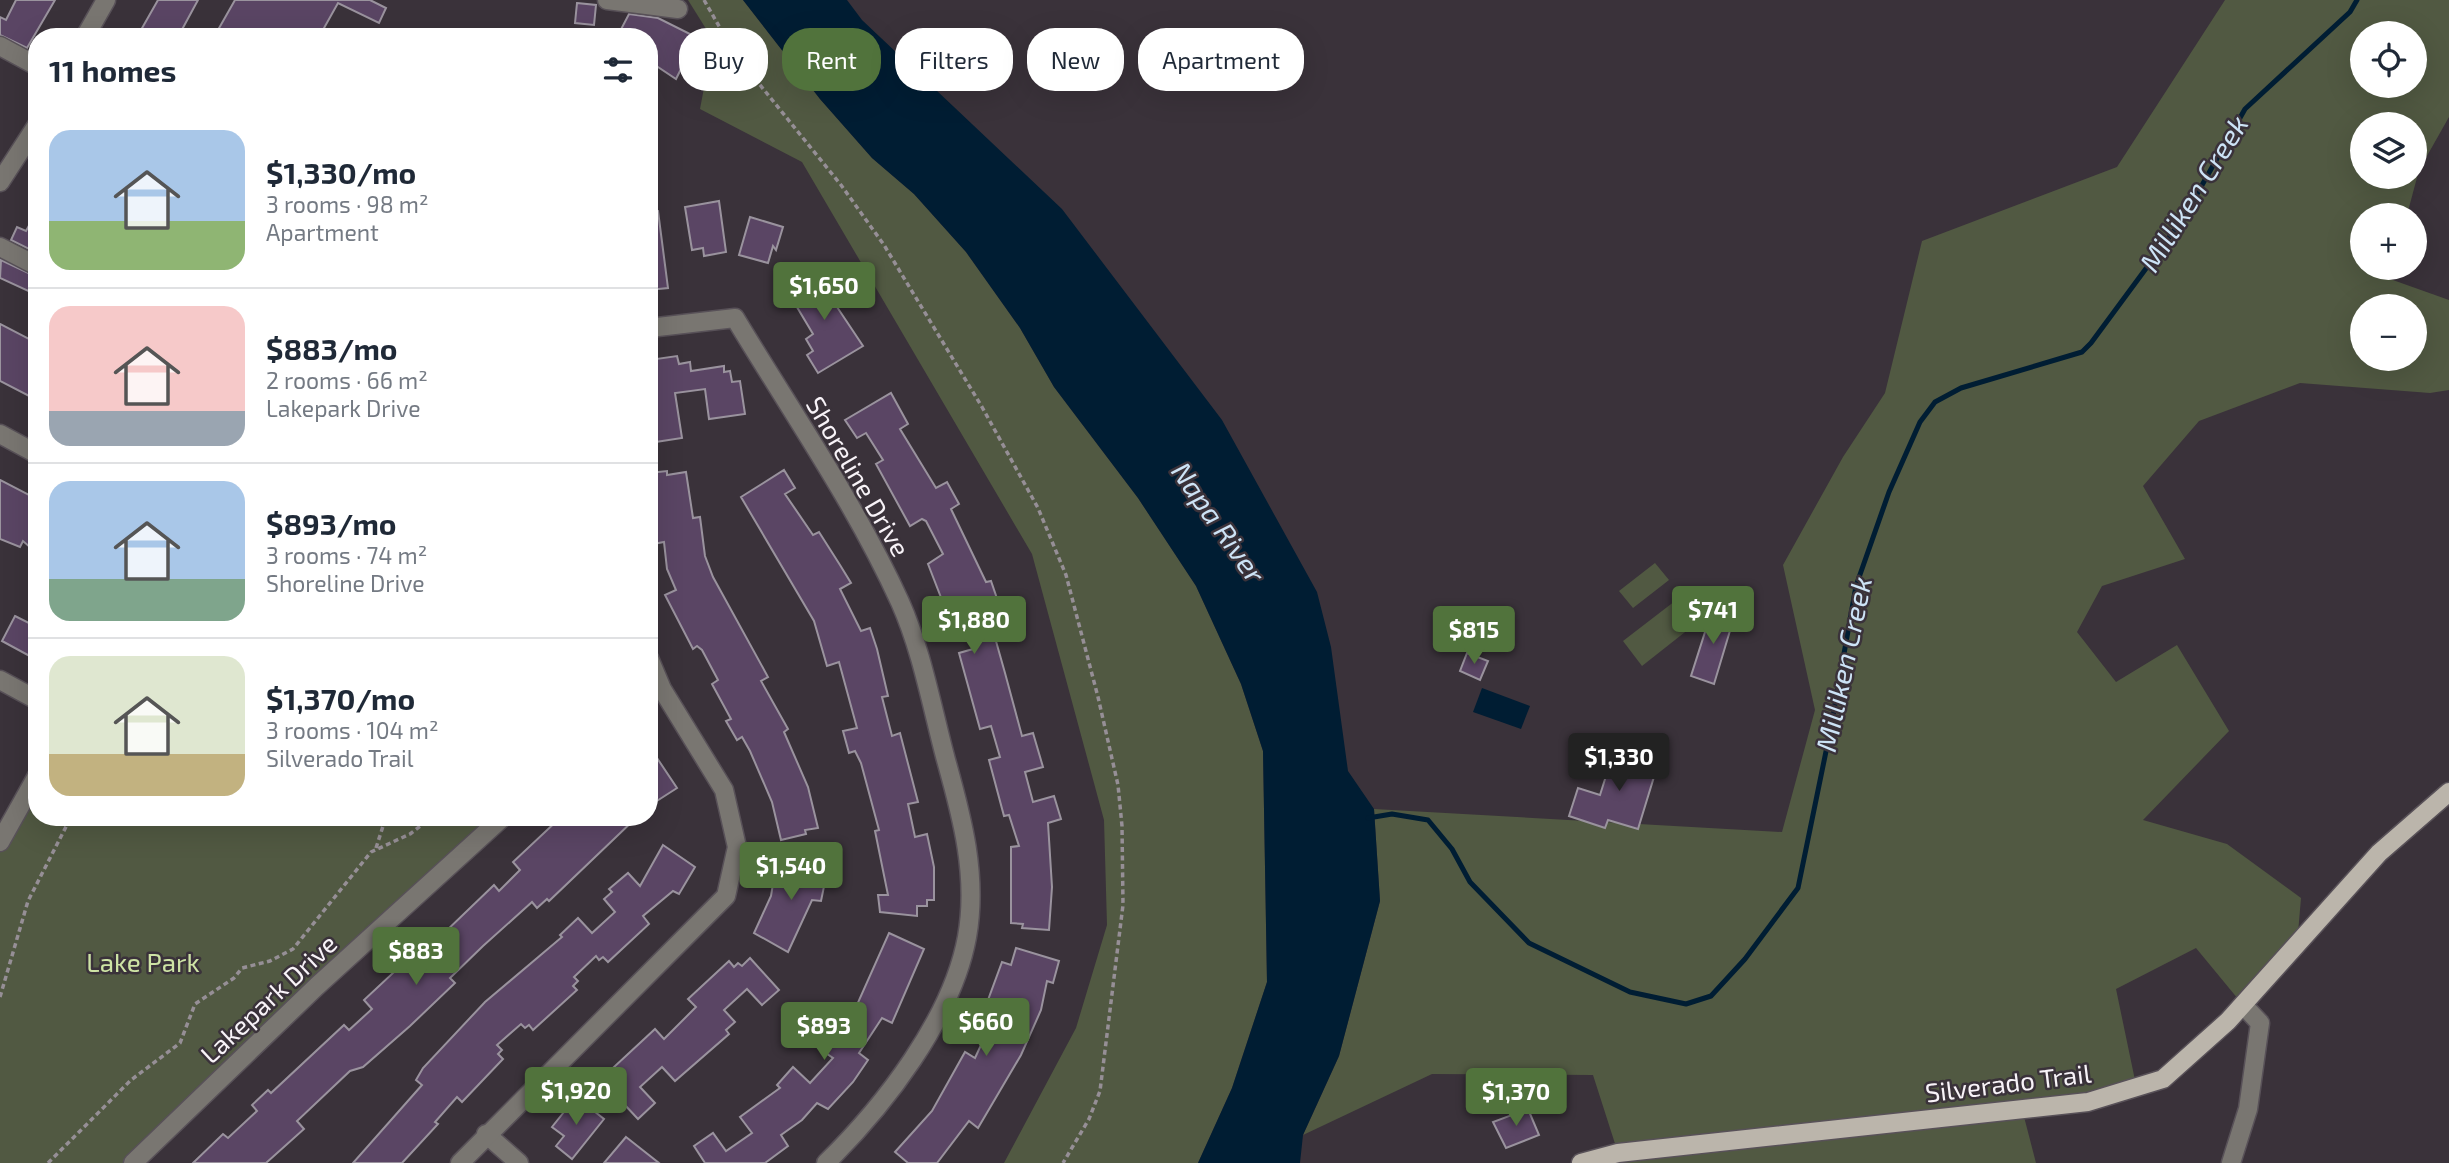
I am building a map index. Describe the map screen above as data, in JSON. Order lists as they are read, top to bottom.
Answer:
{
  "streets": {
    "main road": ["Silverado Trail"],
    "street": ["Shoreline Drive", "Lakepark Drive"]
  },
  "water": ["Milliken Creek", "Napa River"],
  "parks": ["Lake Park"],
  "page": {
    "map_buttons": ["+", "−"],
    "chip": [
      "Buy",
      "Rent",
      "Filters",
      "New",
      "Apartment"
    ],
    "heading": "11 homes",
    "list": [
      {
        "name": "$1,330/mo",
        "note": "3 rooms · 98 m² · Apartment"
      },
      {
        "name": "$883/mo",
        "note": "2 rooms · 66 m² · Lakepark Drive"
      },
      {
        "name": "$893/mo",
        "note": "3 rooms · 74 m² · Shoreline Drive"
      },
      {
        "name": "$1,370/mo",
        "note": "3 rooms · 104 m² · Silverado Trail"
      }
    ],
    "price": [
      "$1,650",
      "$741",
      "$1,880",
      "$815",
      "$1,330",
      "$1,540",
      "$883",
      "$660",
      "$893",
      "$1,920",
      "$1,370"
    ]
  }
}
